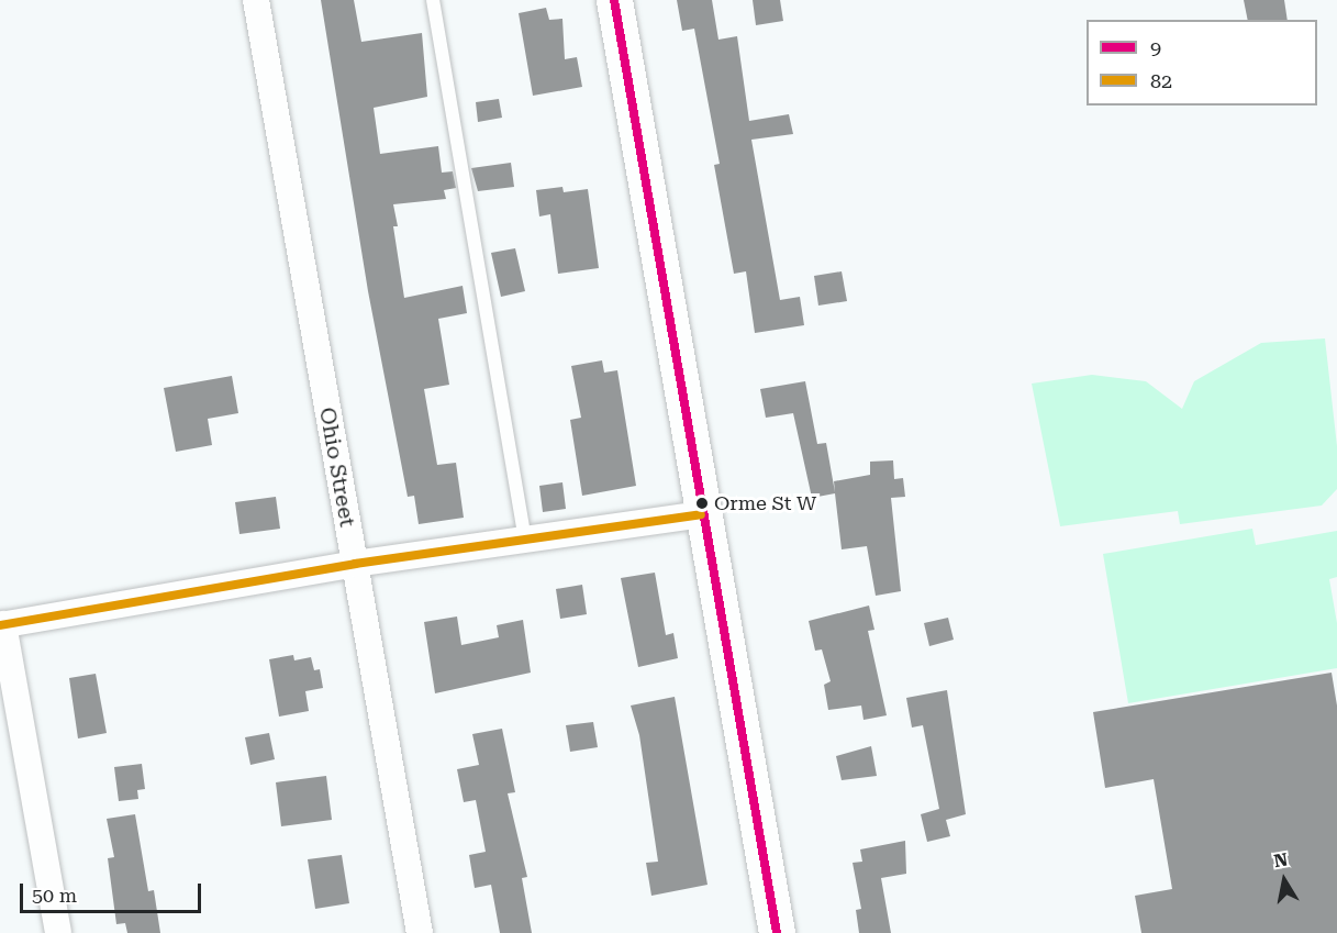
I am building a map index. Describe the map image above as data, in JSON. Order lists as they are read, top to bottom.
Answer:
{
  "streets": {
    "street": ["Ohio Street"]
  },
  "places": ["Orme St W"],
  "lines": ["transit line 9", "transit line 82"],
  "legend": ["9", "82"],
  "scale_bar": "50 m",
  "north": "top"
}
